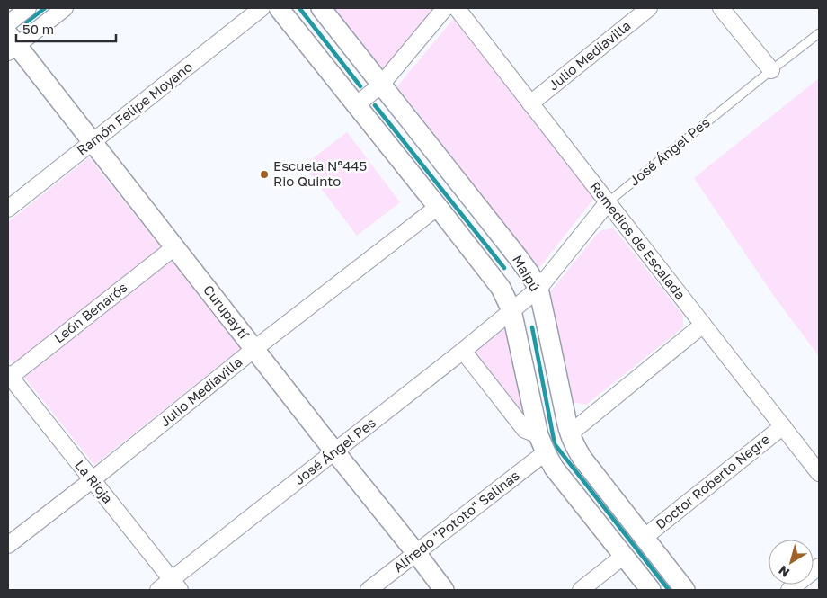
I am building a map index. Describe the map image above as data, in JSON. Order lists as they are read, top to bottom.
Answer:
{
  "streets": {
    "street": [
      "Julio Mediavilla",
      "Ramón Felipe Moyano",
      "José Ángel Pes",
      "Remedios de Escalada",
      "Maipú",
      "Curupaytí",
      "León Benarós",
      "La Rioja",
      "Doctor Roberto Negre",
      "Alfredo \"Pototo\" Salinas"
    ]
  },
  "crossings": [
    ["Julio Mediavilla", "Remedios de Escalada"],
    ["Julio Mediavilla", "Curupaytí"],
    ["Julio Mediavilla", "La Rioja"],
    ["Ramón Felipe Moyano", "Curupaytí"],
    ["José Ángel Pes", "Remedios de Escalada"],
    ["José Ángel Pes", "Maipú"],
    ["José Ángel Pes", "Curupaytí"],
    ["José Ángel Pes", "La Rioja"],
    ["Remedios de Escalada", "Doctor Roberto Negre"],
    ["Maipú", "Doctor Roberto Negre"],
    ["Curupaytí", "León Benarós"],
    ["Curupaytí", "Alfredo \"Pototo\" Salinas"],
    ["León Benarós", "La Rioja"]
  ],
  "places": ["Escuela Nº445 Rio Quinto"],
  "scale_bar": "50 m",
  "north": "bottom left"
}
